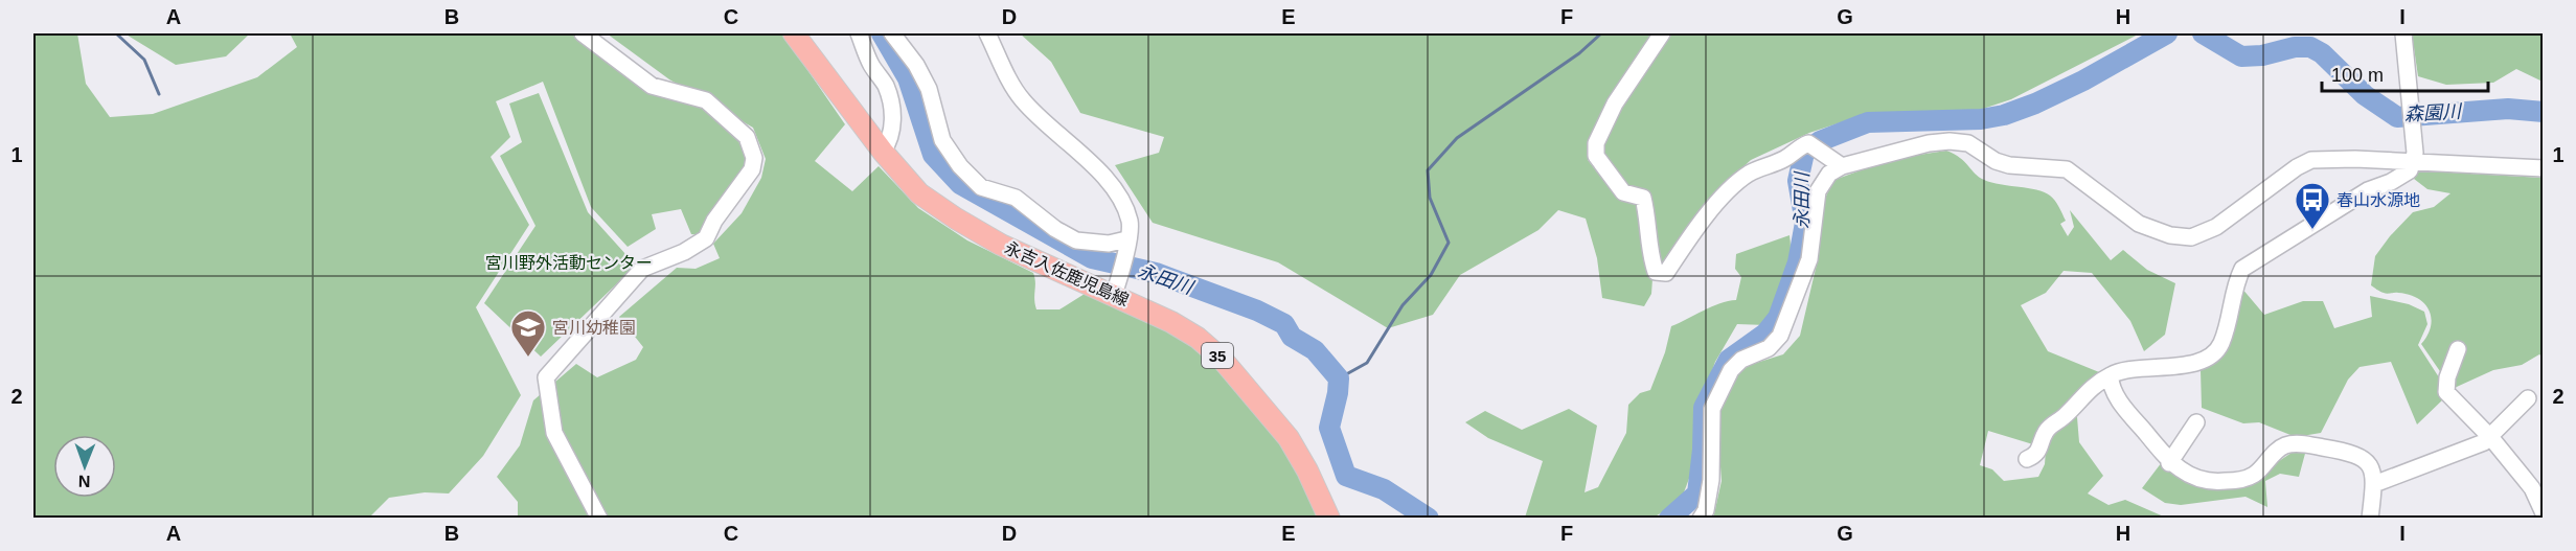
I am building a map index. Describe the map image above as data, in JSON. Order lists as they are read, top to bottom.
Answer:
{
  "streets": {
    "main road": ["永吉入佐鹿児島線", "35"]
  },
  "water": ["森園川", "永田川"],
  "parks": ["宮川野外活動センター"],
  "places": {
    "bus stop": ["春山水源地"],
    "school or university": ["宮川幼稚園"]
  },
  "scale_bar": "100 m",
  "north": "bottom",
  "grid": {
    "columns": [
      "A",
      "B",
      "C",
      "D",
      "E",
      "F",
      "G",
      "H",
      "I"
    ],
    "rows": ["1", "2"]
  }
}
